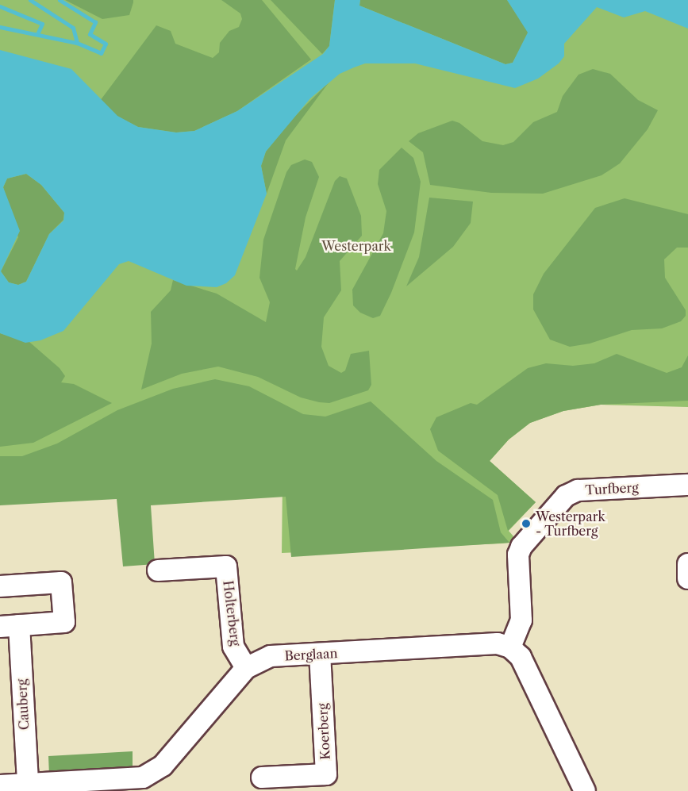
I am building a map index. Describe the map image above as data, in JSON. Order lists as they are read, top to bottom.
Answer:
{
  "streets": {
    "street": [
      "Turfberg",
      "Holterberg",
      "Berglaan",
      "Cauberg",
      "Koerberg"
    ]
  },
  "crossings": [
    ["Turfberg", "Berglaan"],
    ["Holterberg", "Berglaan"],
    ["Berglaan", "Cauberg"],
    ["Berglaan", "Koerberg"]
  ],
  "parks": ["Westerpark"],
  "places": ["Westerpark - Turfberg"]
}
